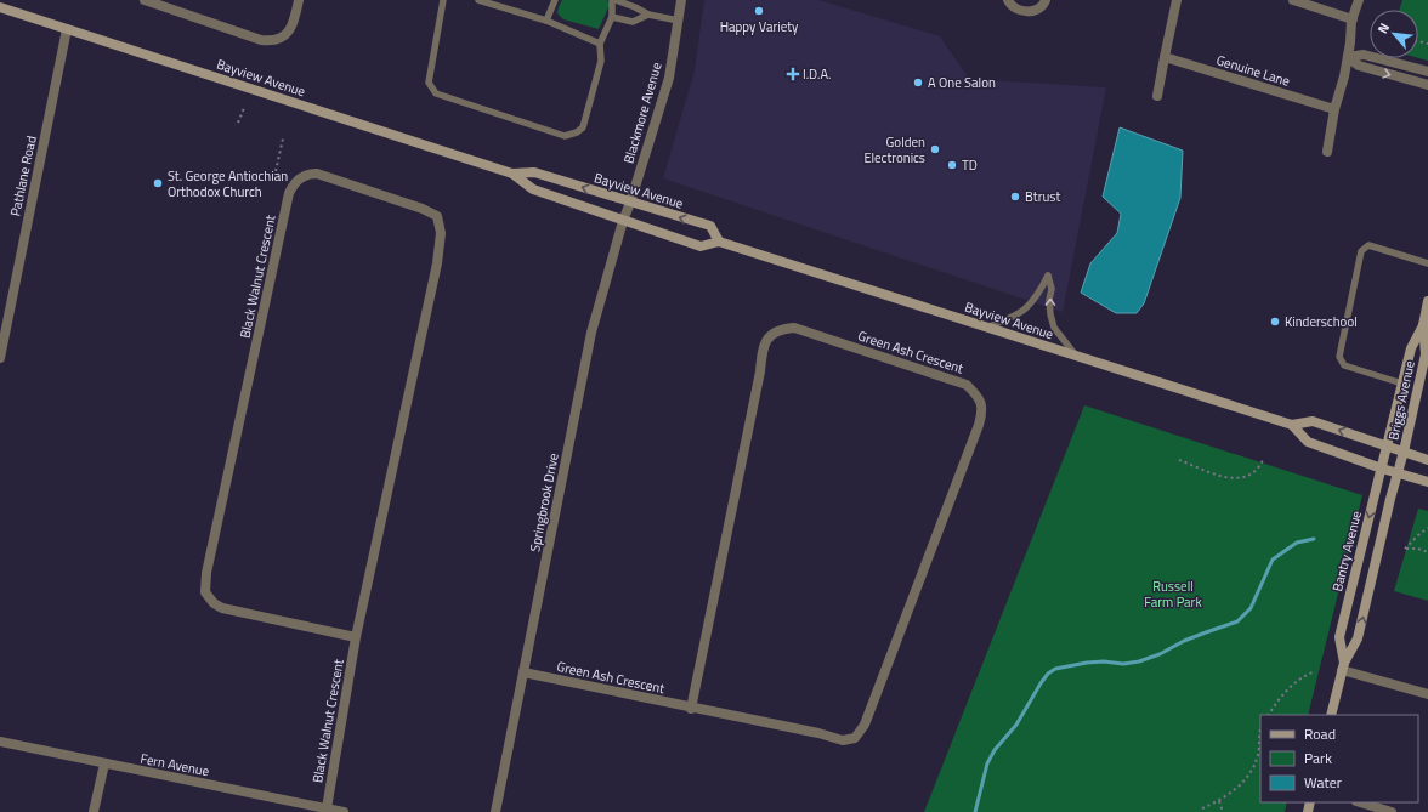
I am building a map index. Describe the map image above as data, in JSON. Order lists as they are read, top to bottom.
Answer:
{
  "streets": {
    "main road": ["Bayview Avenue", "Briggs Avenue", "Bantry Avenue"],
    "street": [
      "Genuine Lane",
      "Blackmore Avenue",
      "Pathlane Road",
      "Black Walnut Crescent",
      "Green Ash Crescent",
      "Springbrook Drive",
      "Fern Avenue"
    ]
  },
  "crossings": [
    ["Bayview Avenue", "Blackmore Avenue"],
    ["Bayview Avenue", "Pathlane Road"],
    ["Bayview Avenue", "Briggs Avenue"],
    ["Bayview Avenue", "Springbrook Drive"],
    ["Bayview Avenue", "Bantry Avenue"],
    ["Blackmore Avenue", "Springbrook Drive"],
    ["Black Walnut Crescent", "Fern Avenue"],
    ["Green Ash Crescent", "Springbrook Drive"],
    ["Briggs Avenue", "Bantry Avenue"]
  ],
  "parks": ["Russell Farm Park"],
  "places": {
    "other": [
      "Happy Variety",
      "A One Salon",
      "Golden Electronics",
      "TD",
      "St. George Antiochian Orthodox Church",
      "Btrust",
      "Kinderschool"
    ],
    "health": ["I.D.A."]
  },
  "legend": ["Road", "Park", "Water"],
  "north": "top left"
}
